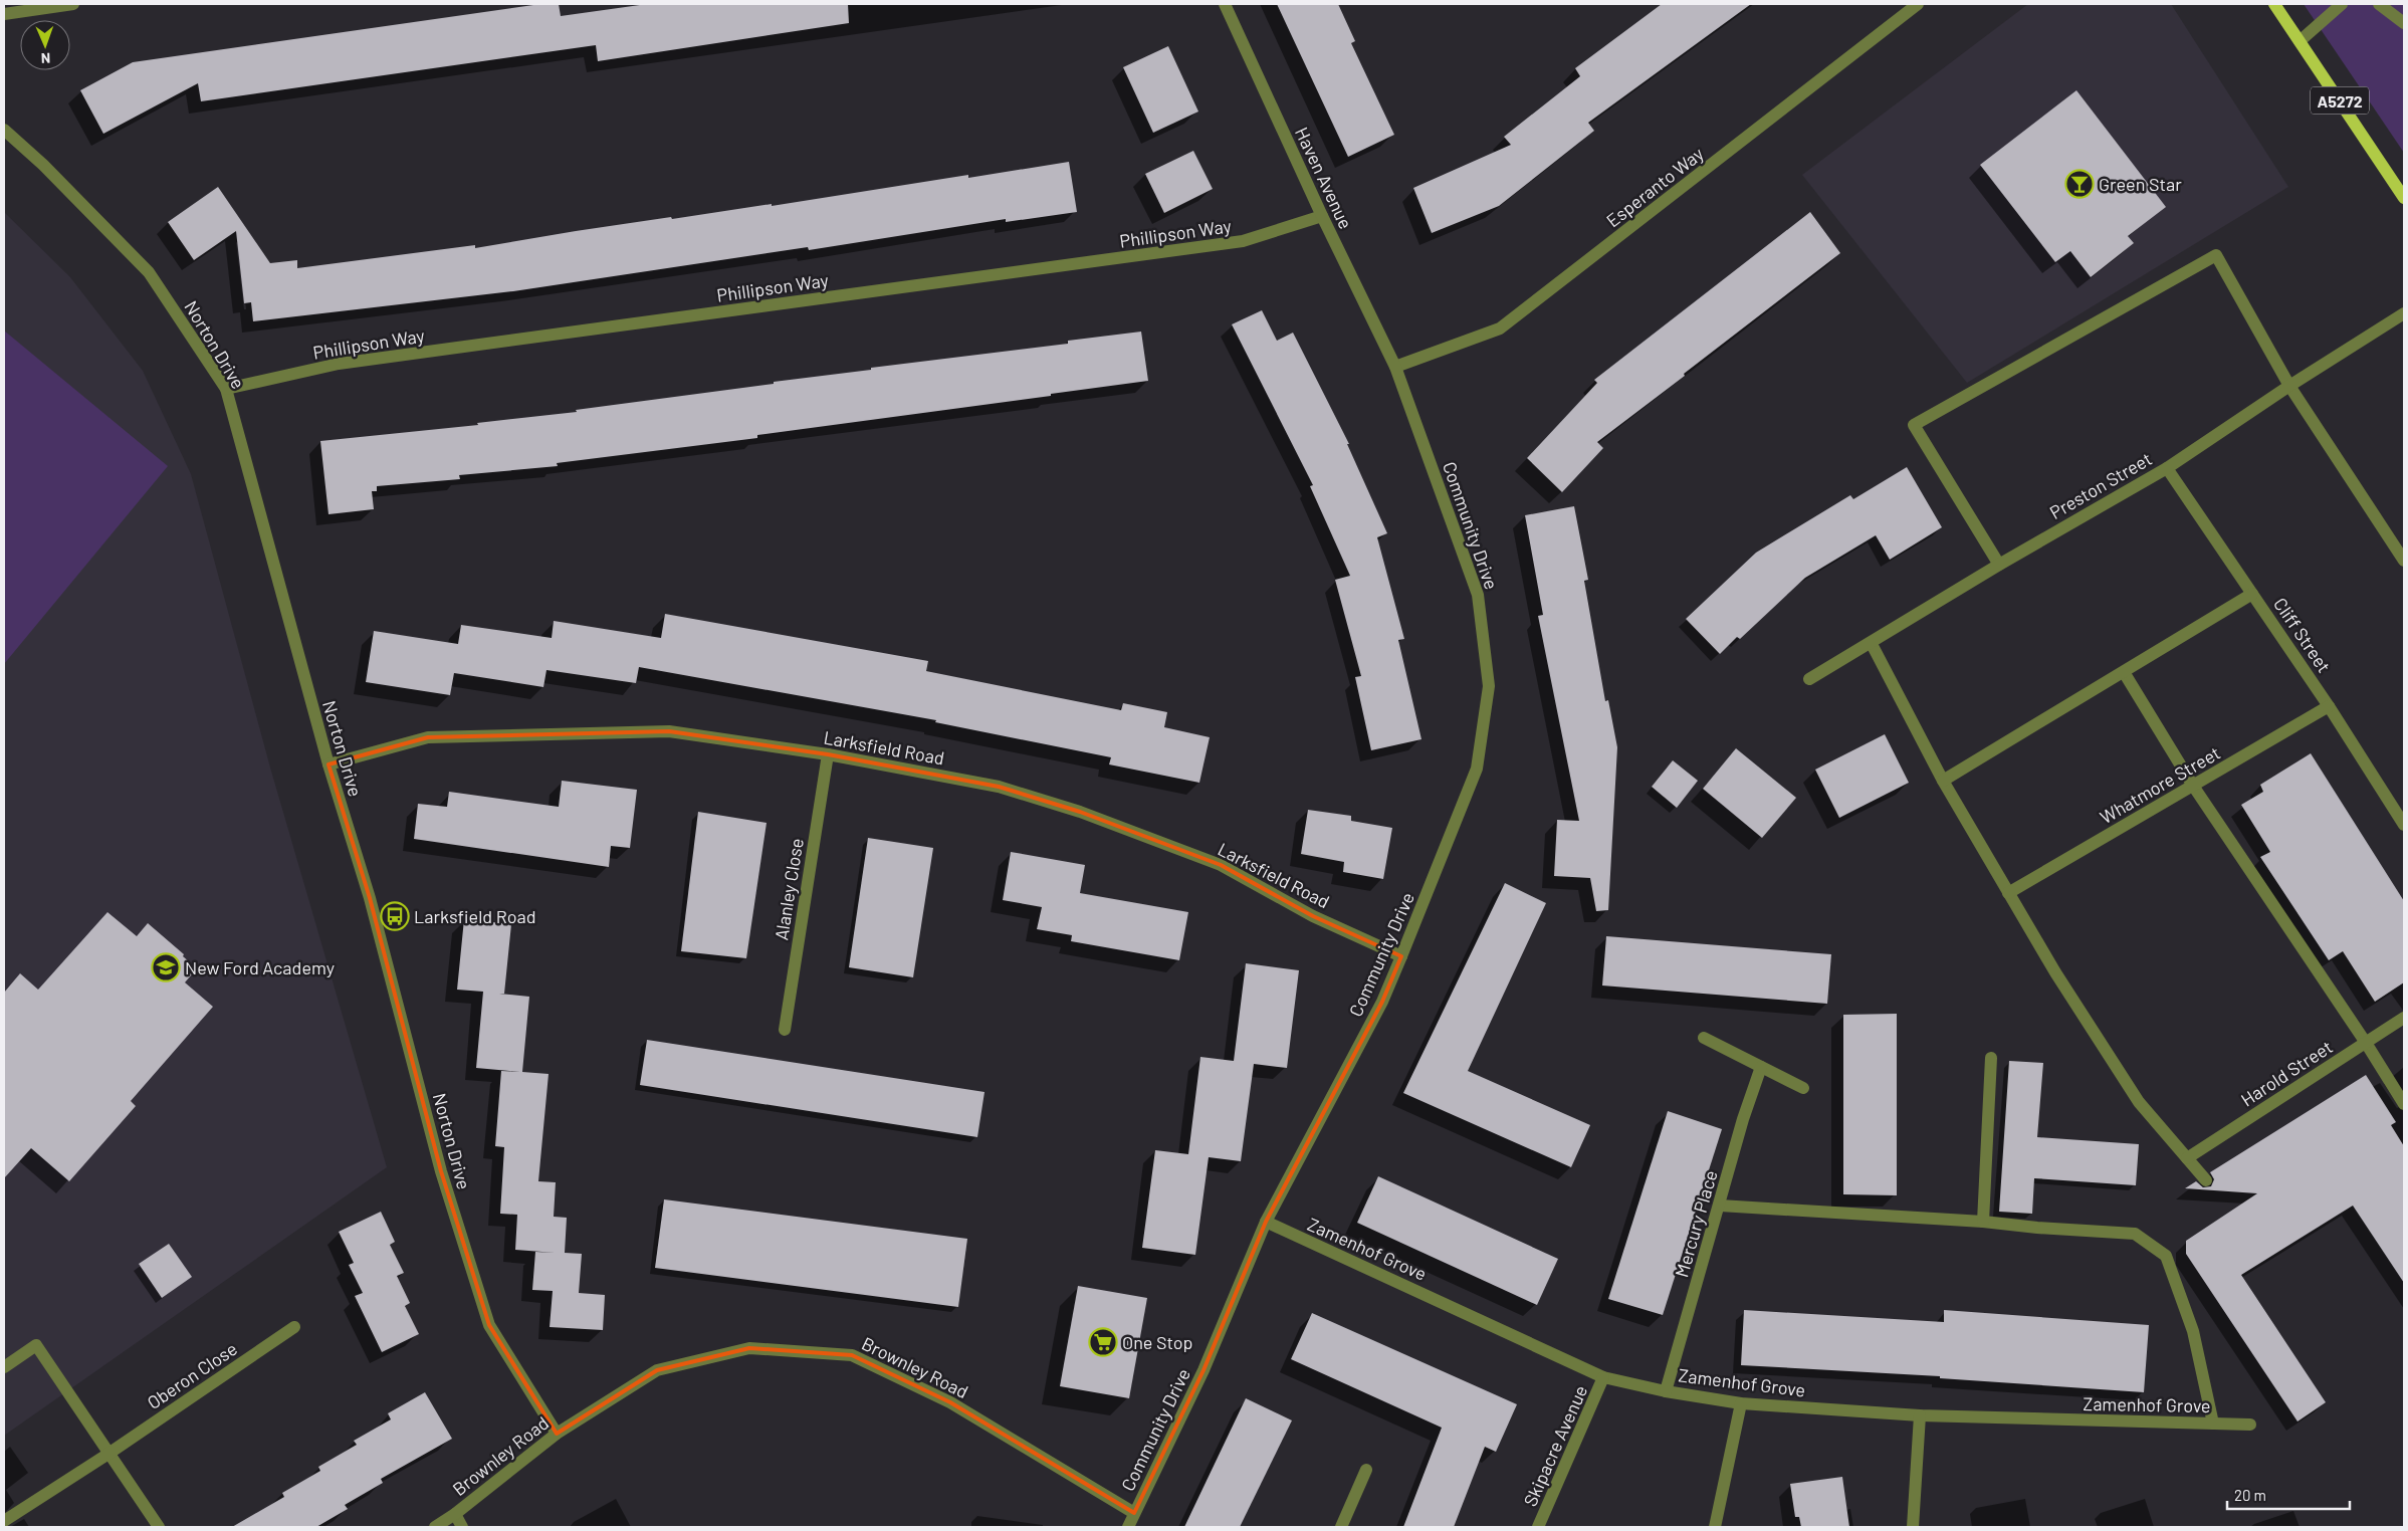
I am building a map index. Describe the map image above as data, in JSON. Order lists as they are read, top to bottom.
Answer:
{
  "streets": {
    "main road": ["A5272"],
    "street": [
      "Haven Avenue",
      "Esperanto Way",
      "Phillipson Way",
      "Norton Drive",
      "Preston Street",
      "Community Drive",
      "Cliff Street",
      "Larksfield Road",
      "Whatmore Street",
      "Alanley Close",
      "Harold Street",
      "Mercury Place",
      "Zamenhof Grove",
      "Brownley Road",
      "Oberon Close",
      "Skipacre Avenue"
    ]
  },
  "crossings": [
    ["Haven Avenue", "Esperanto Way"],
    ["Haven Avenue", "Phillipson Way"],
    ["Haven Avenue", "Community Drive"],
    ["Esperanto Way", "Community Drive"],
    ["Phillipson Way", "Norton Drive"],
    ["Norton Drive", "Larksfield Road"],
    ["Norton Drive", "Brownley Road"],
    ["Preston Street", "Cliff Street"],
    ["Community Drive", "Larksfield Road"],
    ["Community Drive", "Zamenhof Grove"],
    ["Community Drive", "Brownley Road"],
    ["Cliff Street", "Whatmore Street"],
    ["Larksfield Road", "Alanley Close"],
    ["Mercury Place", "Zamenhof Grove"],
    ["Zamenhof Grove", "Skipacre Avenue"]
  ],
  "places": {
    "bar": ["Green Star"],
    "bus stop": ["Larksfield Road"],
    "school or university": ["New Ford Academy"],
    "supermarket": ["One Stop"]
  },
  "scale_bar": "20 m",
  "north": "bottom"
}
